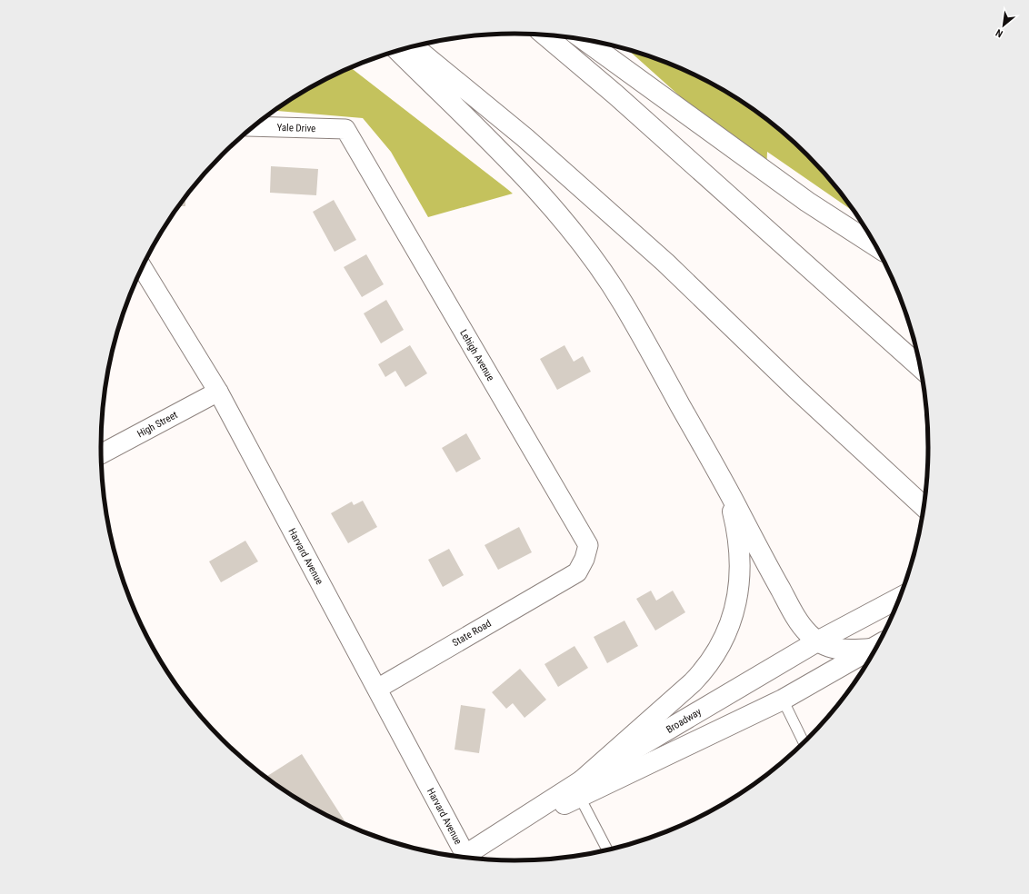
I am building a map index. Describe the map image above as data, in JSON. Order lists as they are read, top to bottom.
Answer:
{
  "streets": {
    "main road": ["Broadway"],
    "street": [
      "Yale Drive",
      "Lehigh Avenue",
      "High Street",
      "Harvard Avenue",
      "State Road"
    ]
  },
  "crossings": [
    ["Yale Drive", "Lehigh Avenue"],
    ["Lehigh Avenue", "State Road"],
    ["High Street", "Harvard Avenue"],
    ["Harvard Avenue", "State Road"]
  ],
  "north": "bottom left"
}
